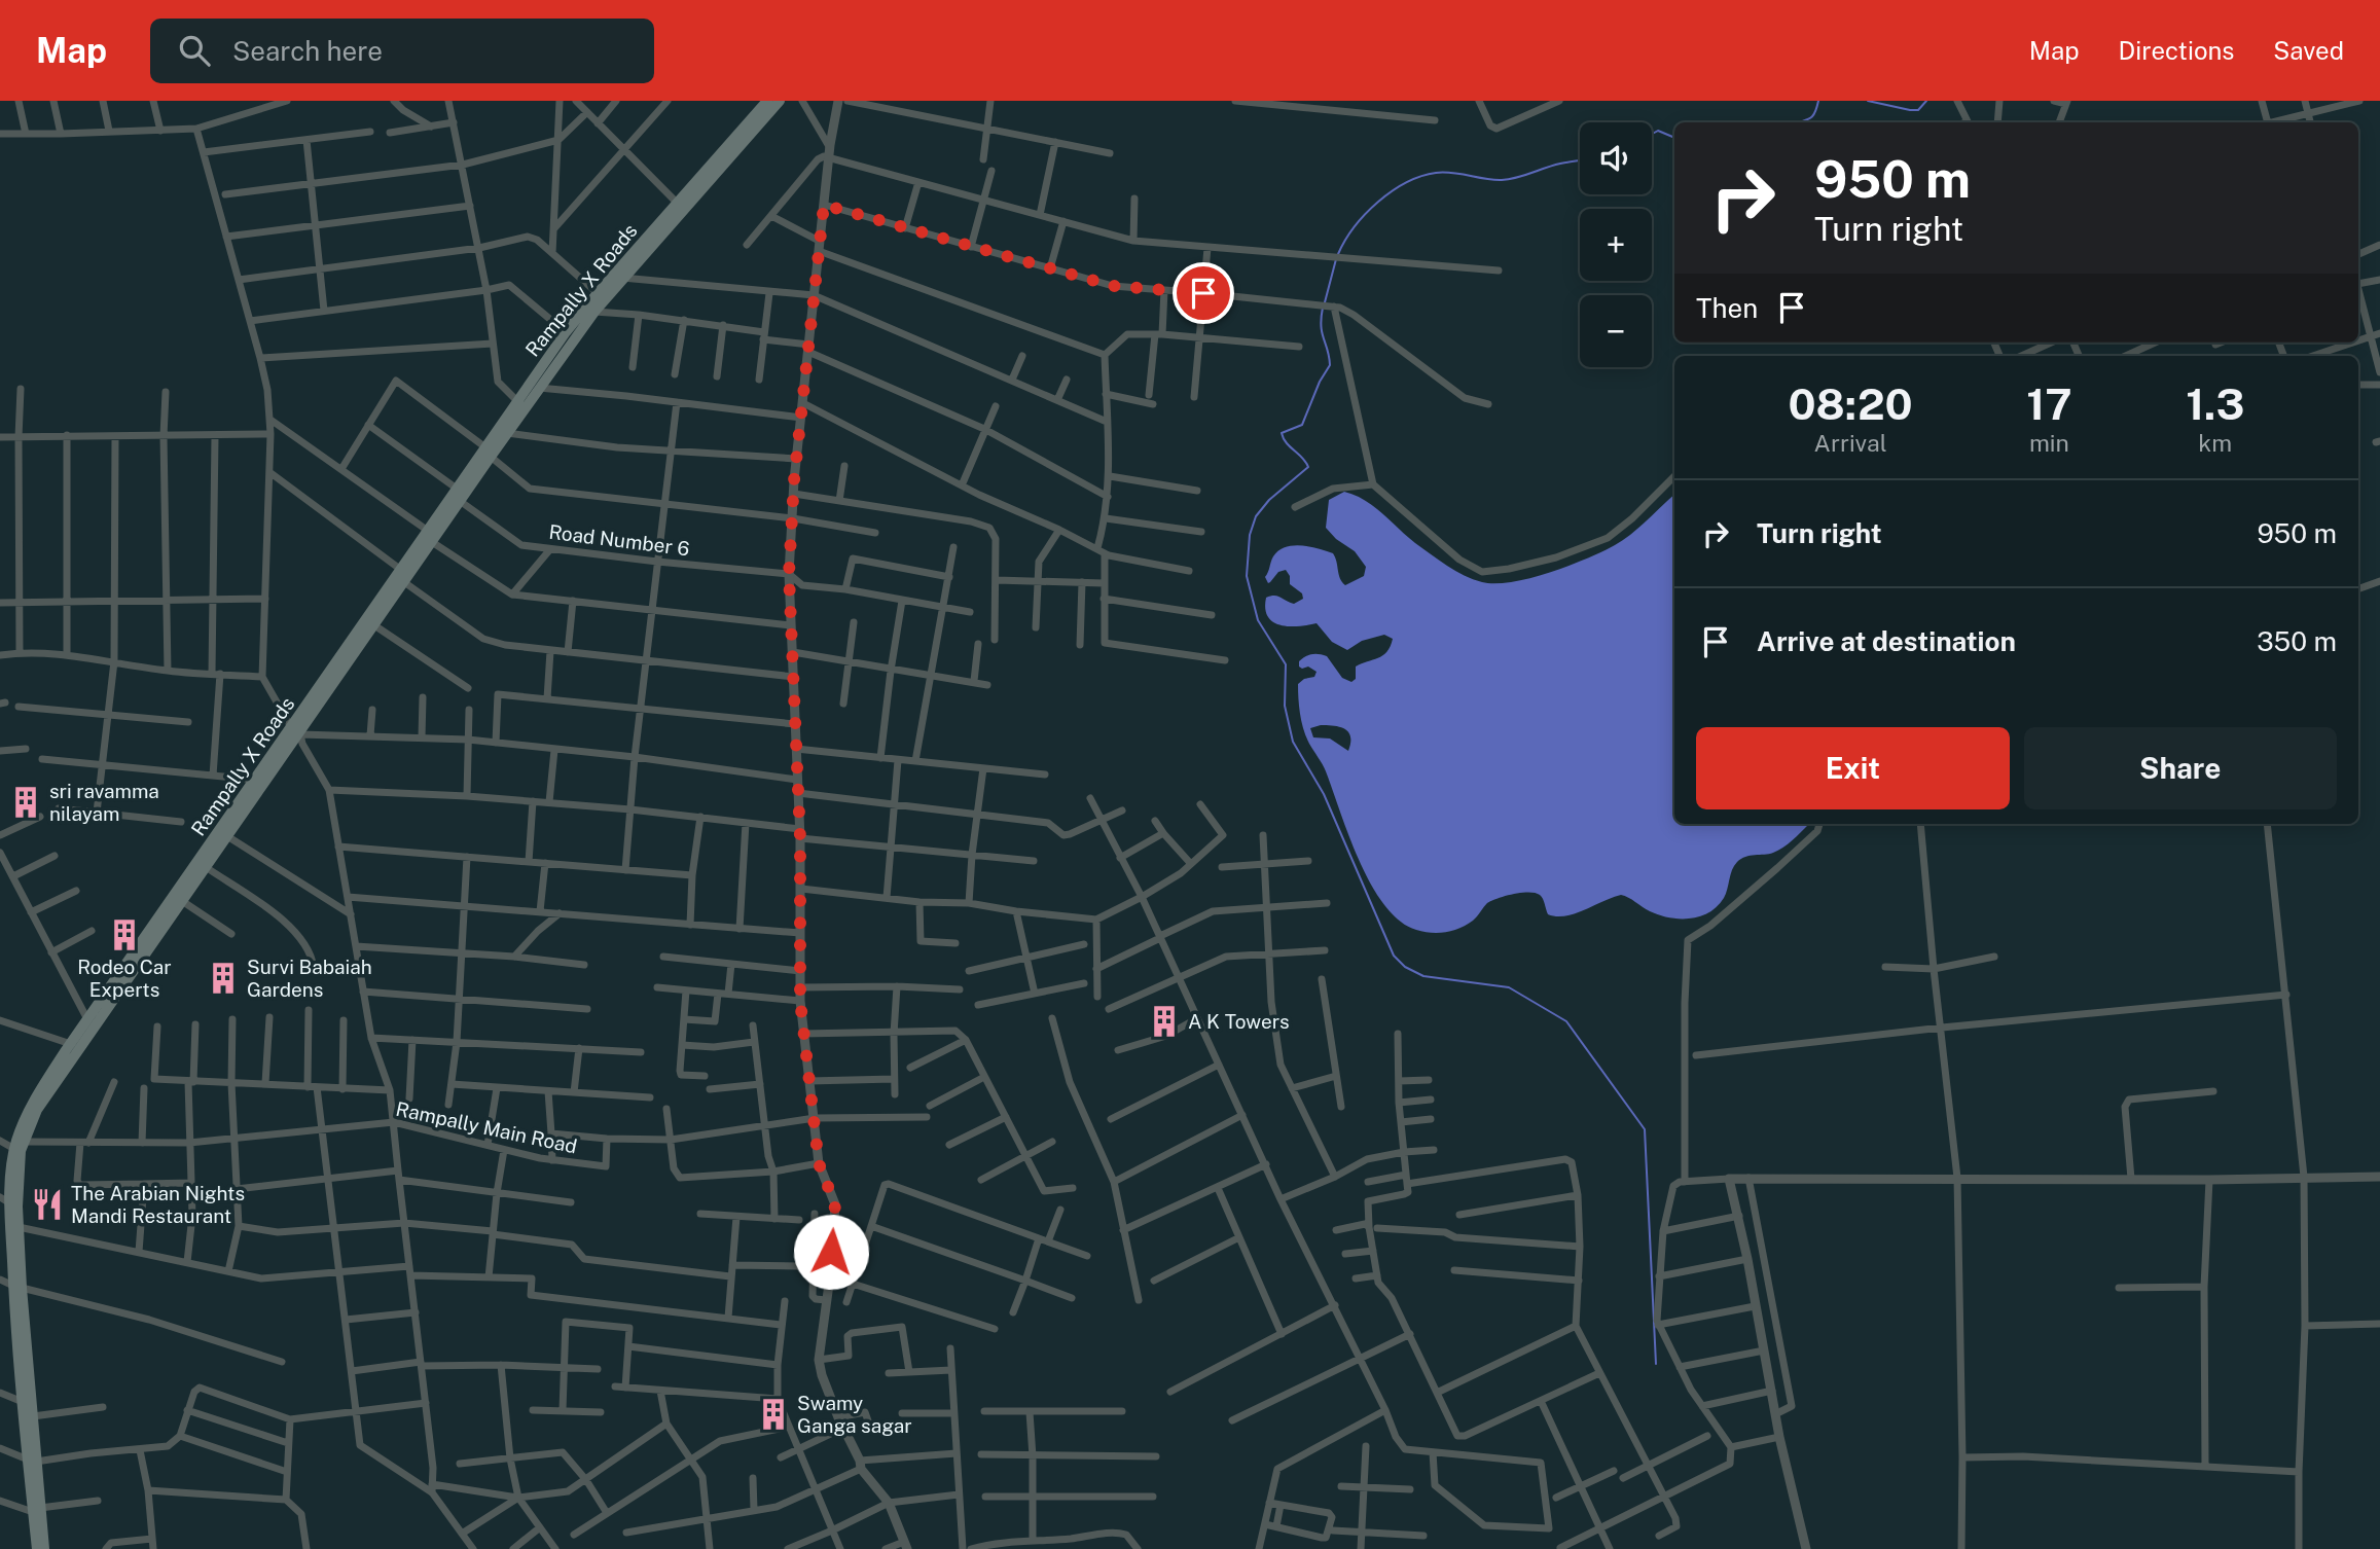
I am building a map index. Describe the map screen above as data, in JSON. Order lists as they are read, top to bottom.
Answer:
{
  "streets": {
    "main road": ["Rampally X Roads"],
    "street": ["Road Number 6", "Rampally Main Road"]
  },
  "crossings": [
    ["Rampally X Roads", "Rampally Main Road"]
  ],
  "places": {
    "building": [
      "sri ravamma nilayam",
      "Rodeo Car Experts",
      "Survi Babaiah Gardens",
      "A K Towers",
      "Swamy Ganga sagar"
    ],
    "restaurant": ["The Arabian Nights Mandi Restaurant"]
  },
  "page": {
    "header": "Map",
    "search": "Search here",
    "nav": ["Map", "Directions", "Saved"],
    "map_buttons": ["+", "−"],
    "turn": ["950 m", "Turn right"],
    "then": "Then",
    "eta": [
      "08:20",
      "Arrival",
      "17",
      "min",
      "1.3",
      "km"
    ],
    "list": [
      {
        "name": "Turn right",
        "value": "950 m"
      },
      {
        "name": "Arrive at destination",
        "value": "350 m"
      }
    ],
    "buttons": ["Exit", "Share"]
  }
}
